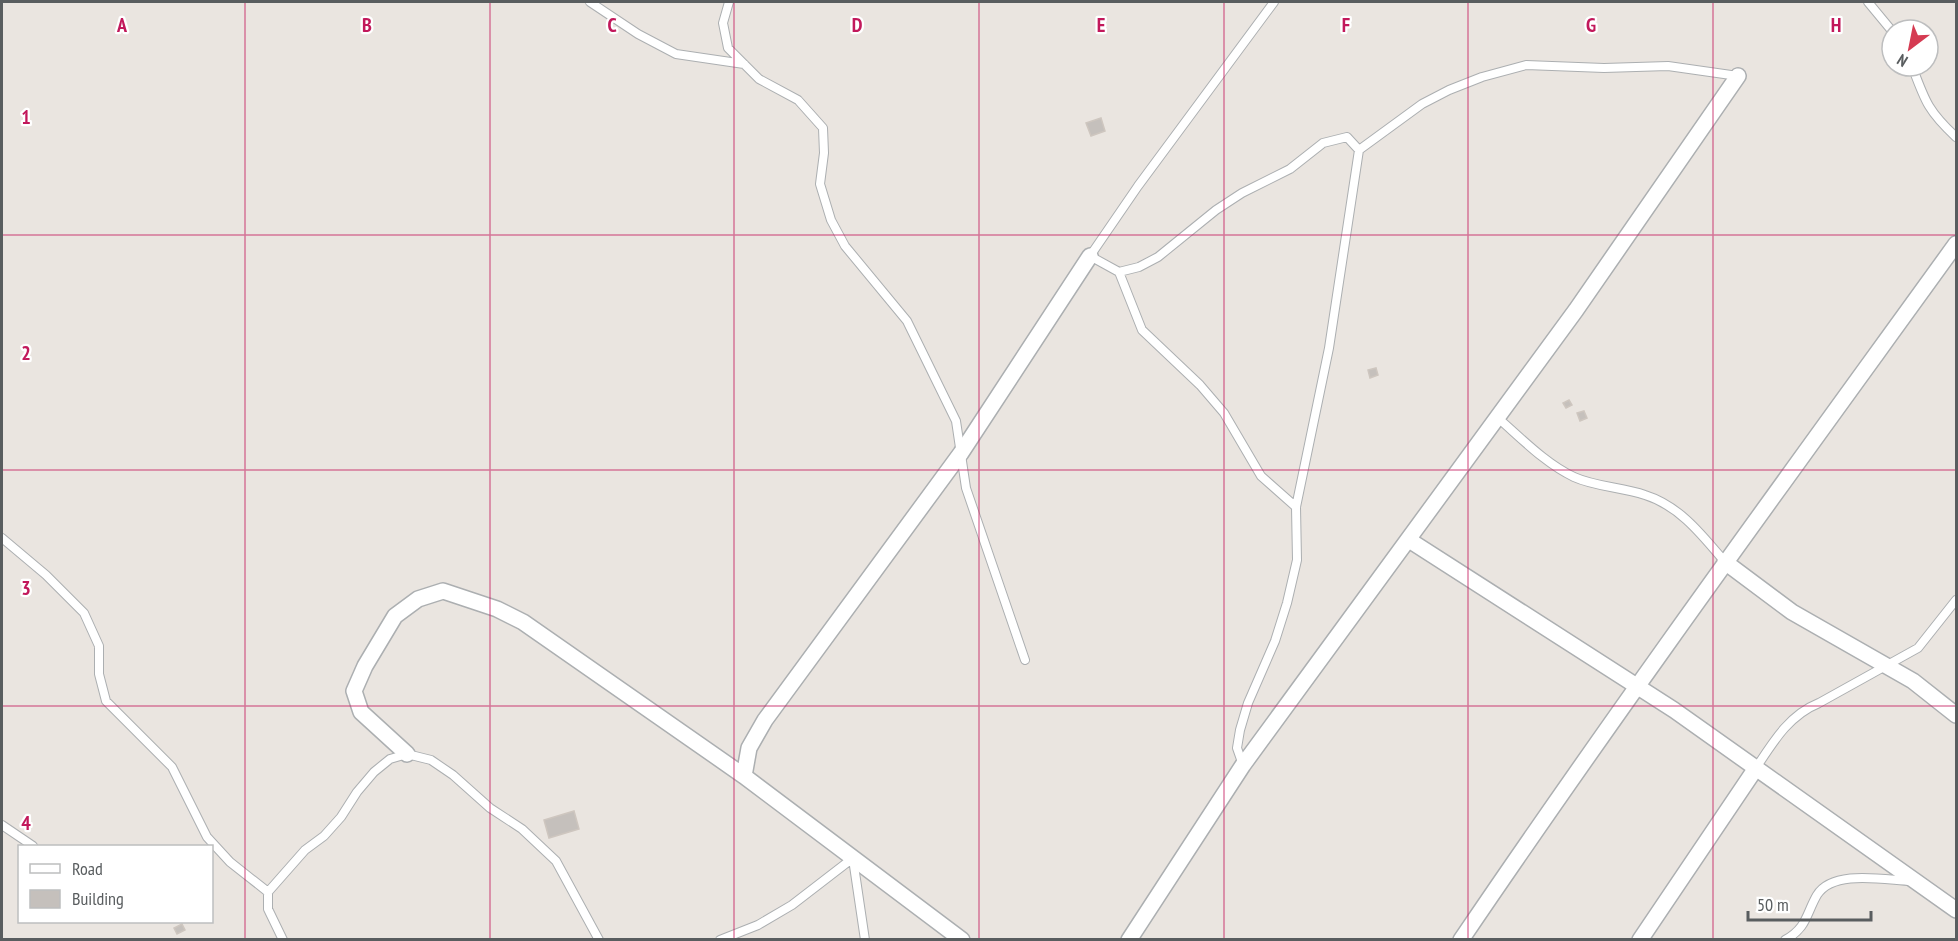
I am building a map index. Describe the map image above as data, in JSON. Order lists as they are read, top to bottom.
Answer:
{
  "legend": ["Road", "Building"],
  "scale_bar": "50 m",
  "north": "bottom left",
  "grid": {
    "columns": [
      "A",
      "B",
      "C",
      "D",
      "E",
      "F",
      "G",
      "H"
    ],
    "rows": [
      "1",
      "2",
      "3",
      "4"
    ]
  }
}
